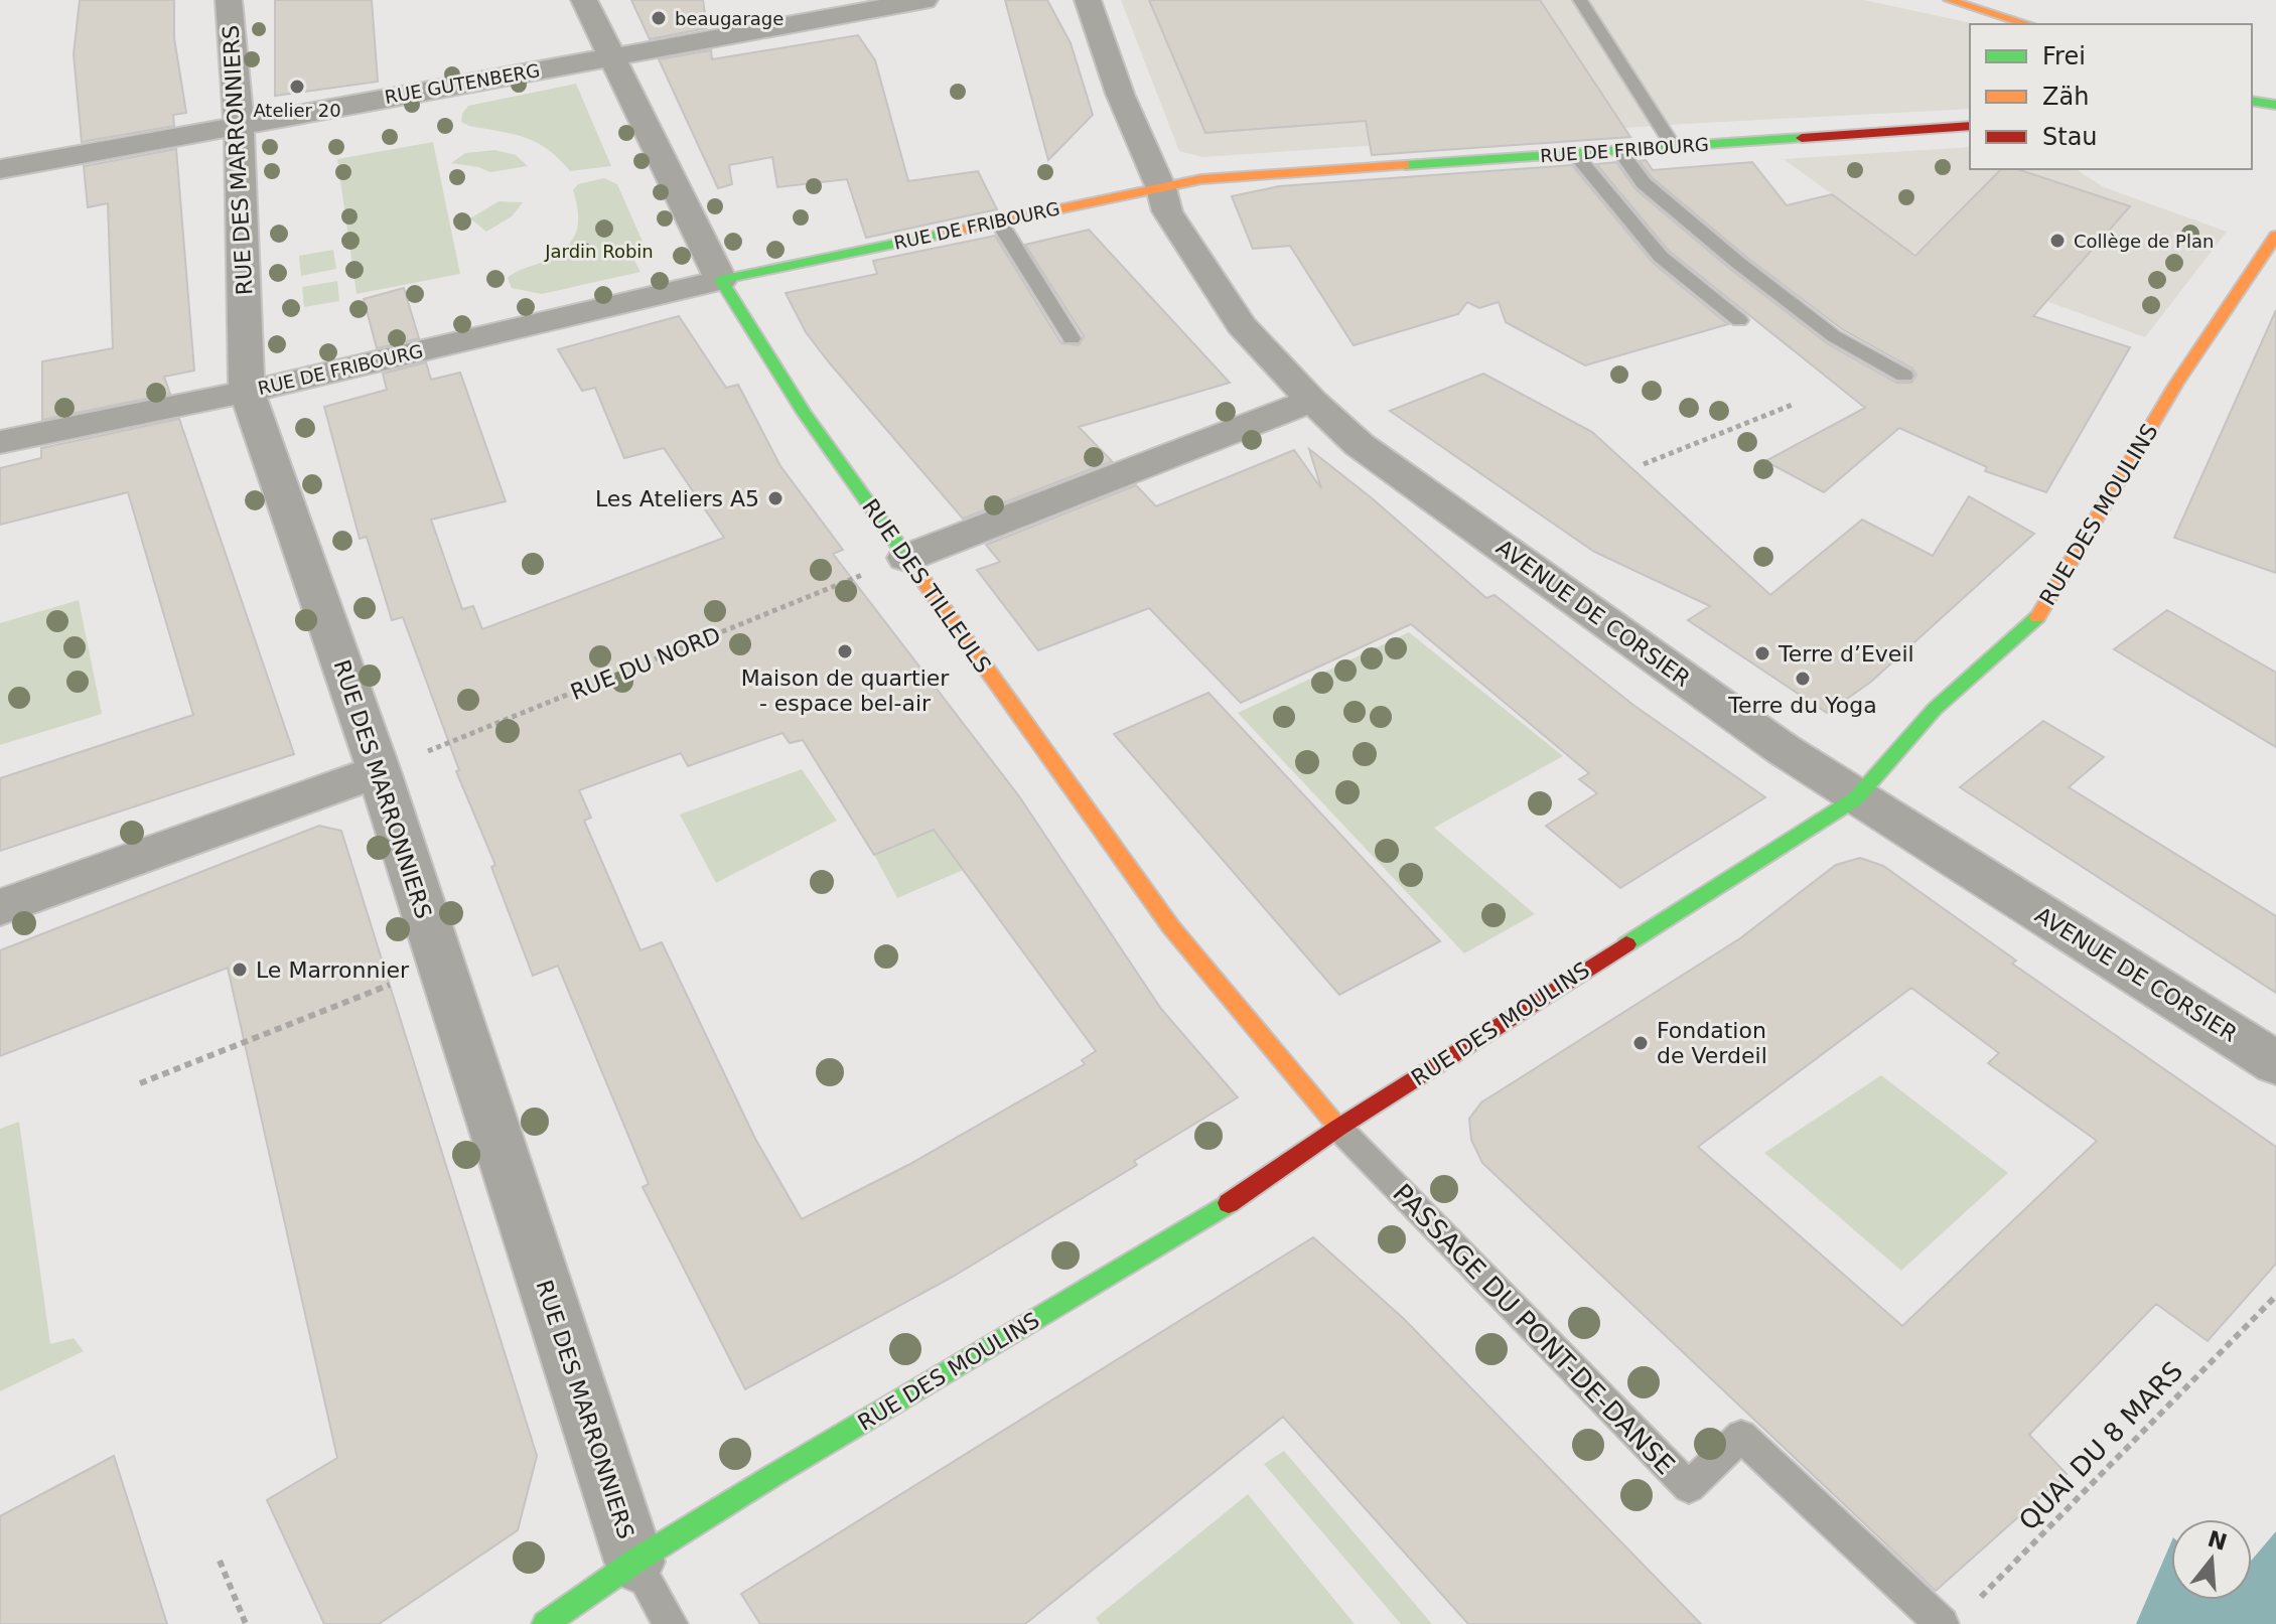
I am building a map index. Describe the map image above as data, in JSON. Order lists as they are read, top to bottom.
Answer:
{
  "streets": {
    "street": [
      "RUE GUTENBERG",
      "RUE DE FRIBOURG",
      "RUE DES MARRONNIERS",
      "RUE DES MOULINS",
      "RUE DES TILLEULS",
      "AVENUE DE CORSIER"
    ],
    "lane": ["PASSAGE DU PONT-DE-DANSE"],
    "path": ["RUE DU NORD", "QUAI DU 8 MARS"]
  },
  "crossings": [
    ["RUE GUTENBERG", "RUE DES MARRONNIERS"],
    ["RUE GUTENBERG", "RUE DES TILLEULS"],
    ["RUE DE FRIBOURG", "RUE DES MARRONNIERS"],
    ["RUE DE FRIBOURG", "RUE DES TILLEULS"],
    ["RUE DE FRIBOURG", "AVENUE DE CORSIER"],
    ["RUE DES MARRONNIERS", "RUE DES MOULINS"],
    ["RUE DES MARRONNIERS", "RUE DU NORD"],
    ["RUE DES MOULINS", "RUE DES TILLEULS"],
    ["RUE DES MOULINS", "AVENUE DE CORSIER"],
    ["RUE DES MOULINS", "PASSAGE DU PONT-DE-DANSE"],
    ["RUE DES TILLEULS", "RUE DU NORD"],
    ["RUE DES TILLEULS", "PASSAGE DU PONT-DE-DANSE"]
  ],
  "parks": ["Jardin Robin"],
  "places": [
    "beaugarage",
    "Atelier 20",
    "Collège de Plan",
    "Les Ateliers A5",
    "Maison de quartier - espace bel-air",
    "Terre d’Eveil",
    "Terre du Yoga",
    "Le Marronnier",
    "Fondation de Verdeil"
  ],
  "legend": ["Frei", "Zäh", "Stau"],
  "north": "top"
}
